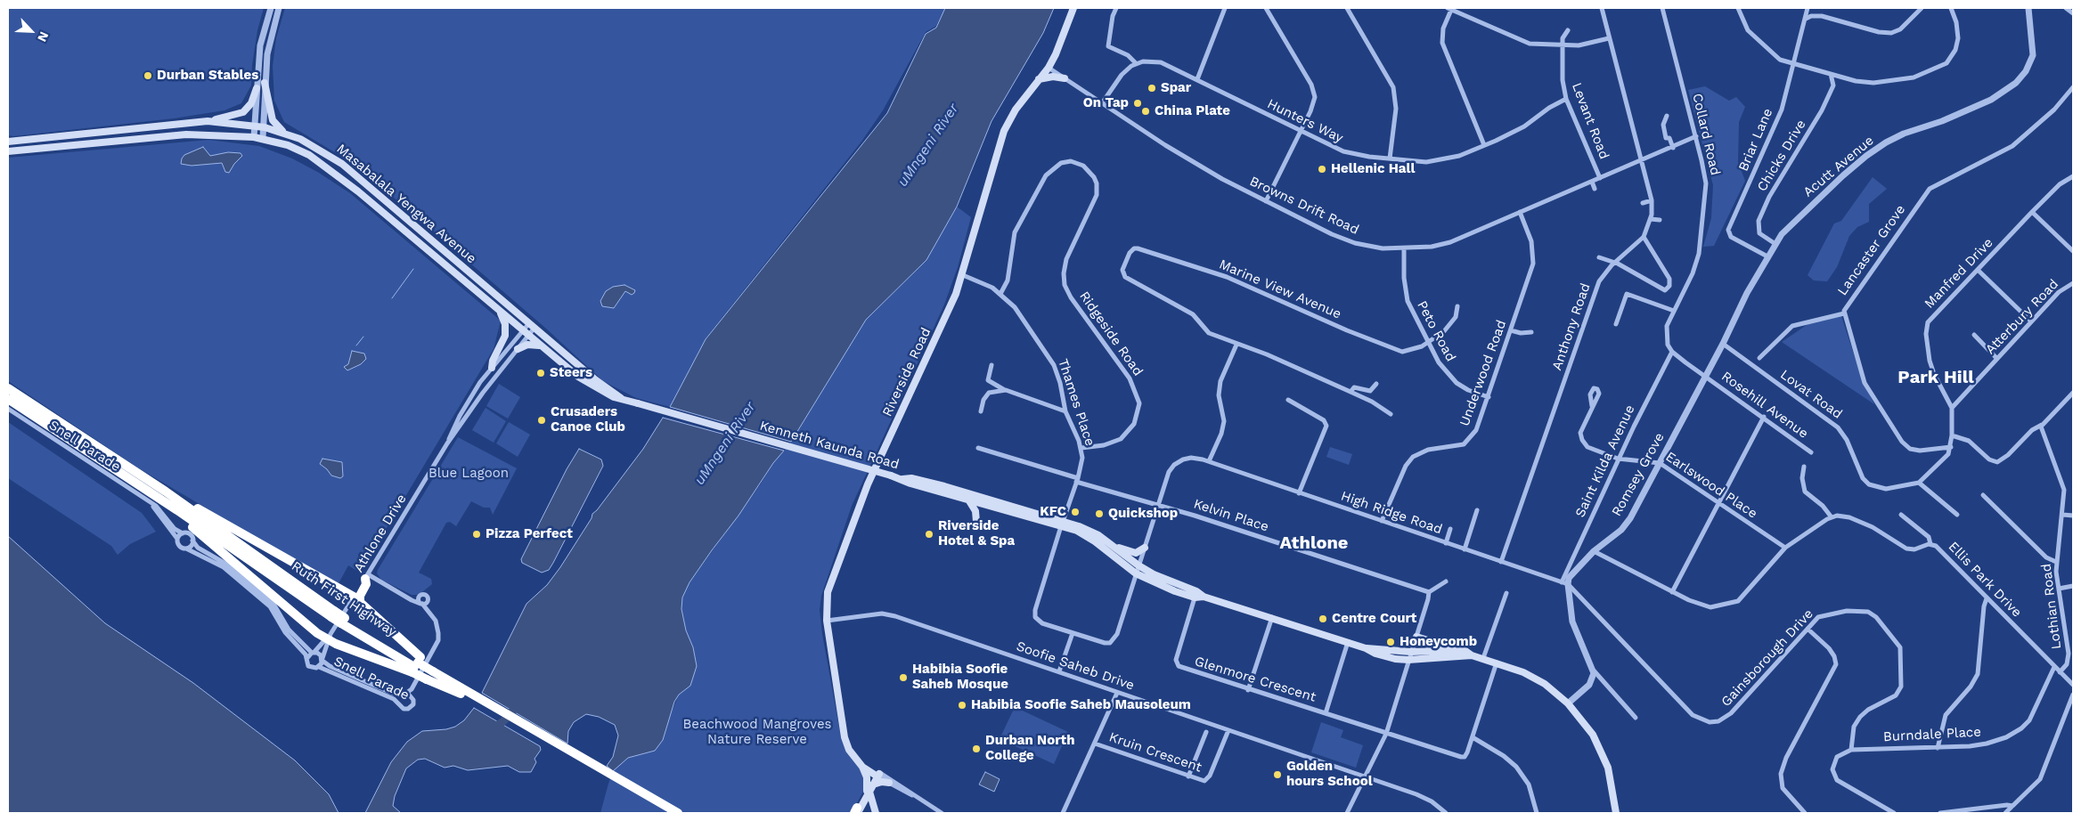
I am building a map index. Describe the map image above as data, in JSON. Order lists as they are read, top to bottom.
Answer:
{
  "streets": {
    "highway": ["Ruth First Highway"],
    "main road": ["Masabalala Yengwa Avenue", "Riverside Road", "Kenneth Kaunda Road"],
    "street": [
      "Hunters Way",
      "Levant Road",
      "Collard Road",
      "Briar Lane",
      "Chicks Drive",
      "Acutt Avenue",
      "Browns Drift Road",
      "Lancaster Grove",
      "Manfred Drive",
      "Marine View Avenue",
      "Atterbury Road",
      "Anthony Road",
      "Peto Road",
      "Ridgeside Road",
      "Underwood Road",
      "Lovat Road",
      "Thames Place",
      "Rosehill Avenue",
      "Snell Parade",
      "Saint Kilda Avenue",
      "Romsey Grove",
      "Earlswood Place",
      "High Ridge Road",
      "Kelvin Place",
      "Athlone Drive",
      "Ellis Park Drive",
      "Lothian Road",
      "Gainsborough Drive",
      "Soofie Saheb Drive",
      "Glenmore Crescent",
      "Burndale Place",
      "Kruin Crescent"
    ]
  },
  "crossings": [
    ["Hunters Way", "Levant Road"],
    ["Levant Road", "Browns Drift Road"],
    ["Collard Road", "Browns Drift Road"],
    ["Collard Road", "Saint Kilda Avenue"],
    ["Briar Lane", "Acutt Avenue"],
    ["Chicks Drive", "Acutt Avenue"],
    ["Acutt Avenue", "Lovat Road"],
    ["Acutt Avenue", "Rosehill Avenue"],
    ["Acutt Avenue", "Romsey Grove"],
    ["Masabalala Yengwa Avenue", "Kenneth Kaunda Road"],
    ["Masabalala Yengwa Avenue", "Athlone Drive"],
    ["Browns Drift Road", "Anthony Road"],
    ["Browns Drift Road", "Peto Road"],
    ["Browns Drift Road", "Riverside Road"],
    ["Browns Drift Road", "Underwood Road"],
    ["Lancaster Grove", "Manfred Drive"],
    ["Manfred Drive", "Atterbury Road"],
    ["Marine View Avenue", "Peto Road"],
    ["Anthony Road", "High Ridge Road"],
    ["Peto Road", "Underwood Road"],
    ["Ridgeside Road", "Thames Place"],
    ["Riverside Road", "Thames Place"],
    ["Riverside Road", "Soofie Saheb Drive"],
    ["Underwood Road", "High Ridge Road"],
    ["Thames Place", "Kenneth Kaunda Road"],
    ["Thames Place", "High Ridge Road"],
    ["Thames Place", "Kelvin Place"],
    ["Rosehill Avenue", "Romsey Grove"],
    ["Kenneth Kaunda Road", "High Ridge Road"],
    ["Kenneth Kaunda Road", "Athlone Drive"],
    ["Kenneth Kaunda Road", "Glenmore Crescent"],
    ["Saint Kilda Avenue", "Romsey Grove"],
    ["Saint Kilda Avenue", "Earlswood Place"],
    ["Saint Kilda Avenue", "High Ridge Road"],
    ["Saint Kilda Avenue", "Gainsborough Drive"],
    ["Romsey Grove", "Earlswood Place"],
    ["Romsey Grove", "High Ridge Road"],
    ["Romsey Grove", "Gainsborough Drive"],
    ["High Ridge Road", "Kelvin Place"],
    ["High Ridge Road", "Gainsborough Drive"],
    ["Ellis Park Drive", "Lothian Road"],
    ["Ellis Park Drive", "Burndale Place"],
    ["Gainsborough Drive", "Burndale Place"],
    ["Soofie Saheb Drive", "Kruin Crescent"]
  ],
  "districts": ["Park Hill", "Athlone"],
  "water": ["uMngeni River"],
  "parks": ["Blue Lagoon", "Beachwood Mangroves Nature Reserve"],
  "places": [
    "Durban Stables",
    "Spar",
    "On Tap",
    "China Plate",
    "Hellenic Hall",
    "Steers",
    "Crusaders Canoe Club",
    "KFC",
    "Quickshop",
    "Pizza Perfect",
    "Riverside Hotel & Spa",
    "Centre Court",
    "Honeycomb",
    "Habibia Soofie Saheb Mosque",
    "Habibia Soofie Saheb Mausoleum",
    "Durban North College",
    "Golden hours School"
  ],
  "north": "bottom right"
}
